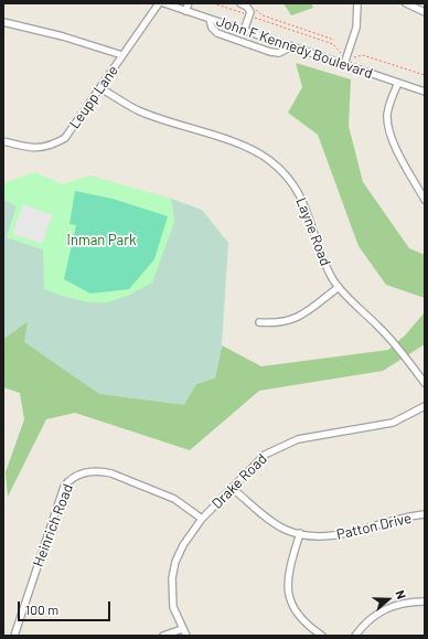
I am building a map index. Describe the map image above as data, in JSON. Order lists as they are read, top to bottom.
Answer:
{
  "streets": {
    "street": [
      "John F Kennedy Boulevard",
      "Leupp Lane",
      "Layne Road",
      "Drake Road",
      "Heinrich Road",
      "Patton Drive"
    ]
  },
  "crossings": [
    ["Leupp Lane", "Layne Road"],
    ["Drake Road", "Heinrich Road"],
    ["Drake Road", "Patton Drive"]
  ],
  "parks": ["Inman Park"],
  "scale_bar": "100 m",
  "north": "right"
}
